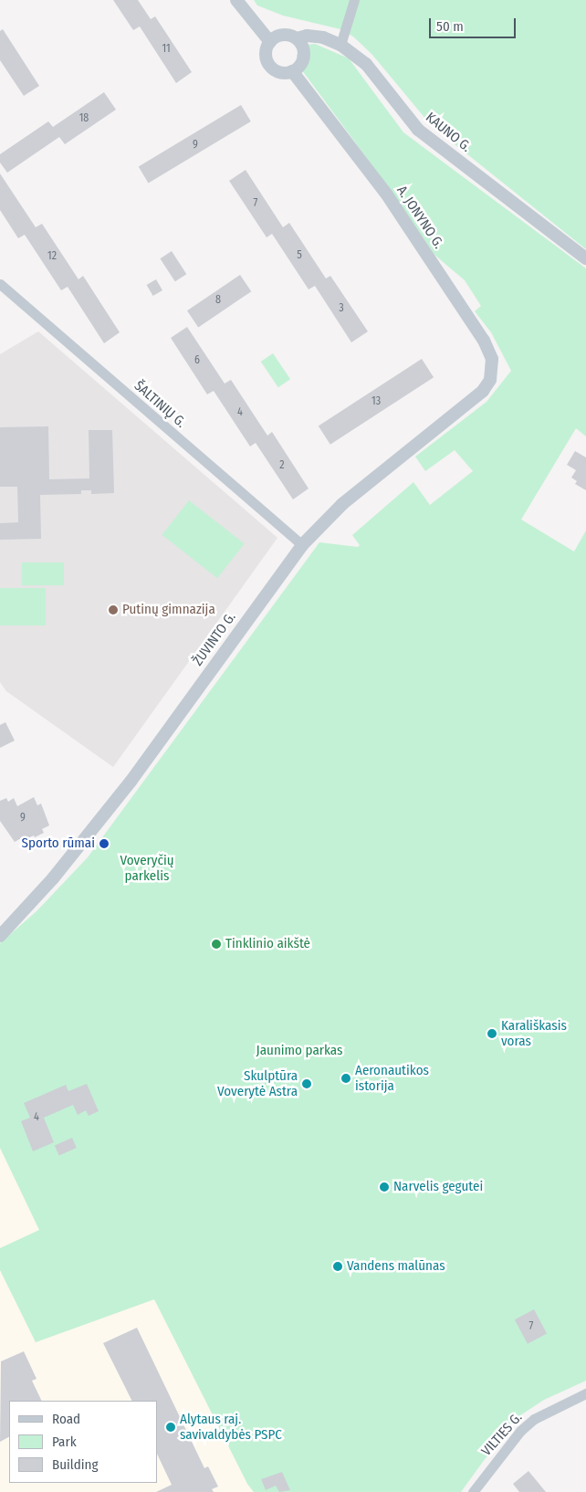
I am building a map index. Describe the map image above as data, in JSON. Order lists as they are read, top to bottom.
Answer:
{
  "streets": {
    "street": [
      "KAUNO G.",
      "A. JONYNO G.",
      "ŠALTINIŲ G.",
      "ŽUVINTO G.",
      "VILTIES G."
    ]
  },
  "crossings": [
    ["KAUNO G.", "A. JONYNO G."],
    ["A. JONYNO G.", "ŽUVINTO G."],
    ["ŠALTINIŲ G.", "ŽUVINTO G."]
  ],
  "parks": ["Voveryčių parkelis", "Jaunimo parkas"],
  "places": [
    "Putinų gimnazija",
    "Sporto rūmai",
    "Tinklinio aikštė",
    "Karališkasis voras",
    "Aeronautikos istorija",
    "Skulptūra Voverytė Astra",
    "Narvelis gegutei",
    "Vandens malūnas",
    "Alytaus raj. savivaldybės PSPC"
  ],
  "house_numbers": [
    "11",
    "18",
    "9",
    "7",
    "5",
    "12",
    "8",
    "3",
    "6",
    "13",
    "4",
    "2",
    "9",
    "4",
    "7"
  ],
  "legend": ["Road", "Park", "Building"],
  "scale_bar": "50 m"
}
